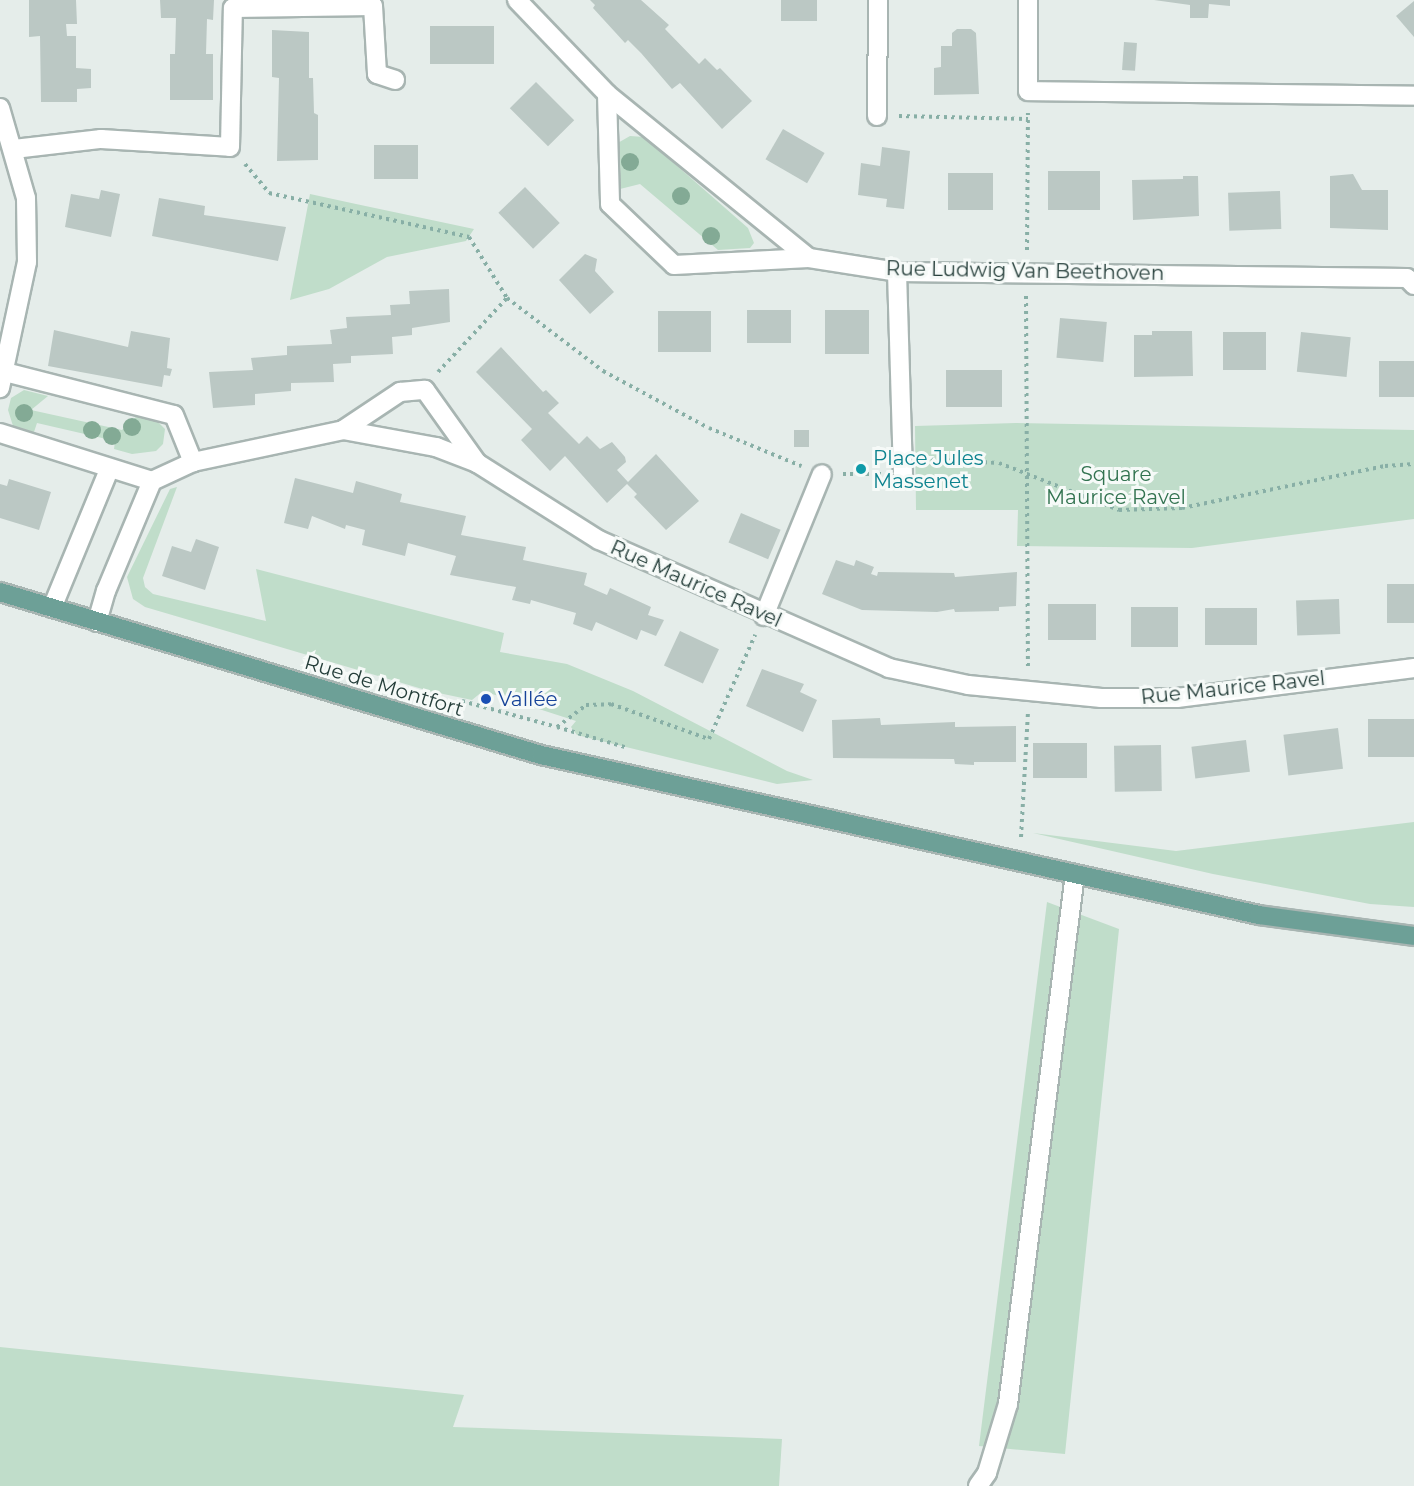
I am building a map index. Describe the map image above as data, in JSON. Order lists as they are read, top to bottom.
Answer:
{
  "streets": {
    "main road": ["Rue de Montfort"],
    "street": ["Rue Ludwig Van Beethoven", "Rue Maurice Ravel"]
  },
  "parks": ["Square Maurice Ravel"],
  "places": ["Place Jules Massenet", "Vallée"]
}
